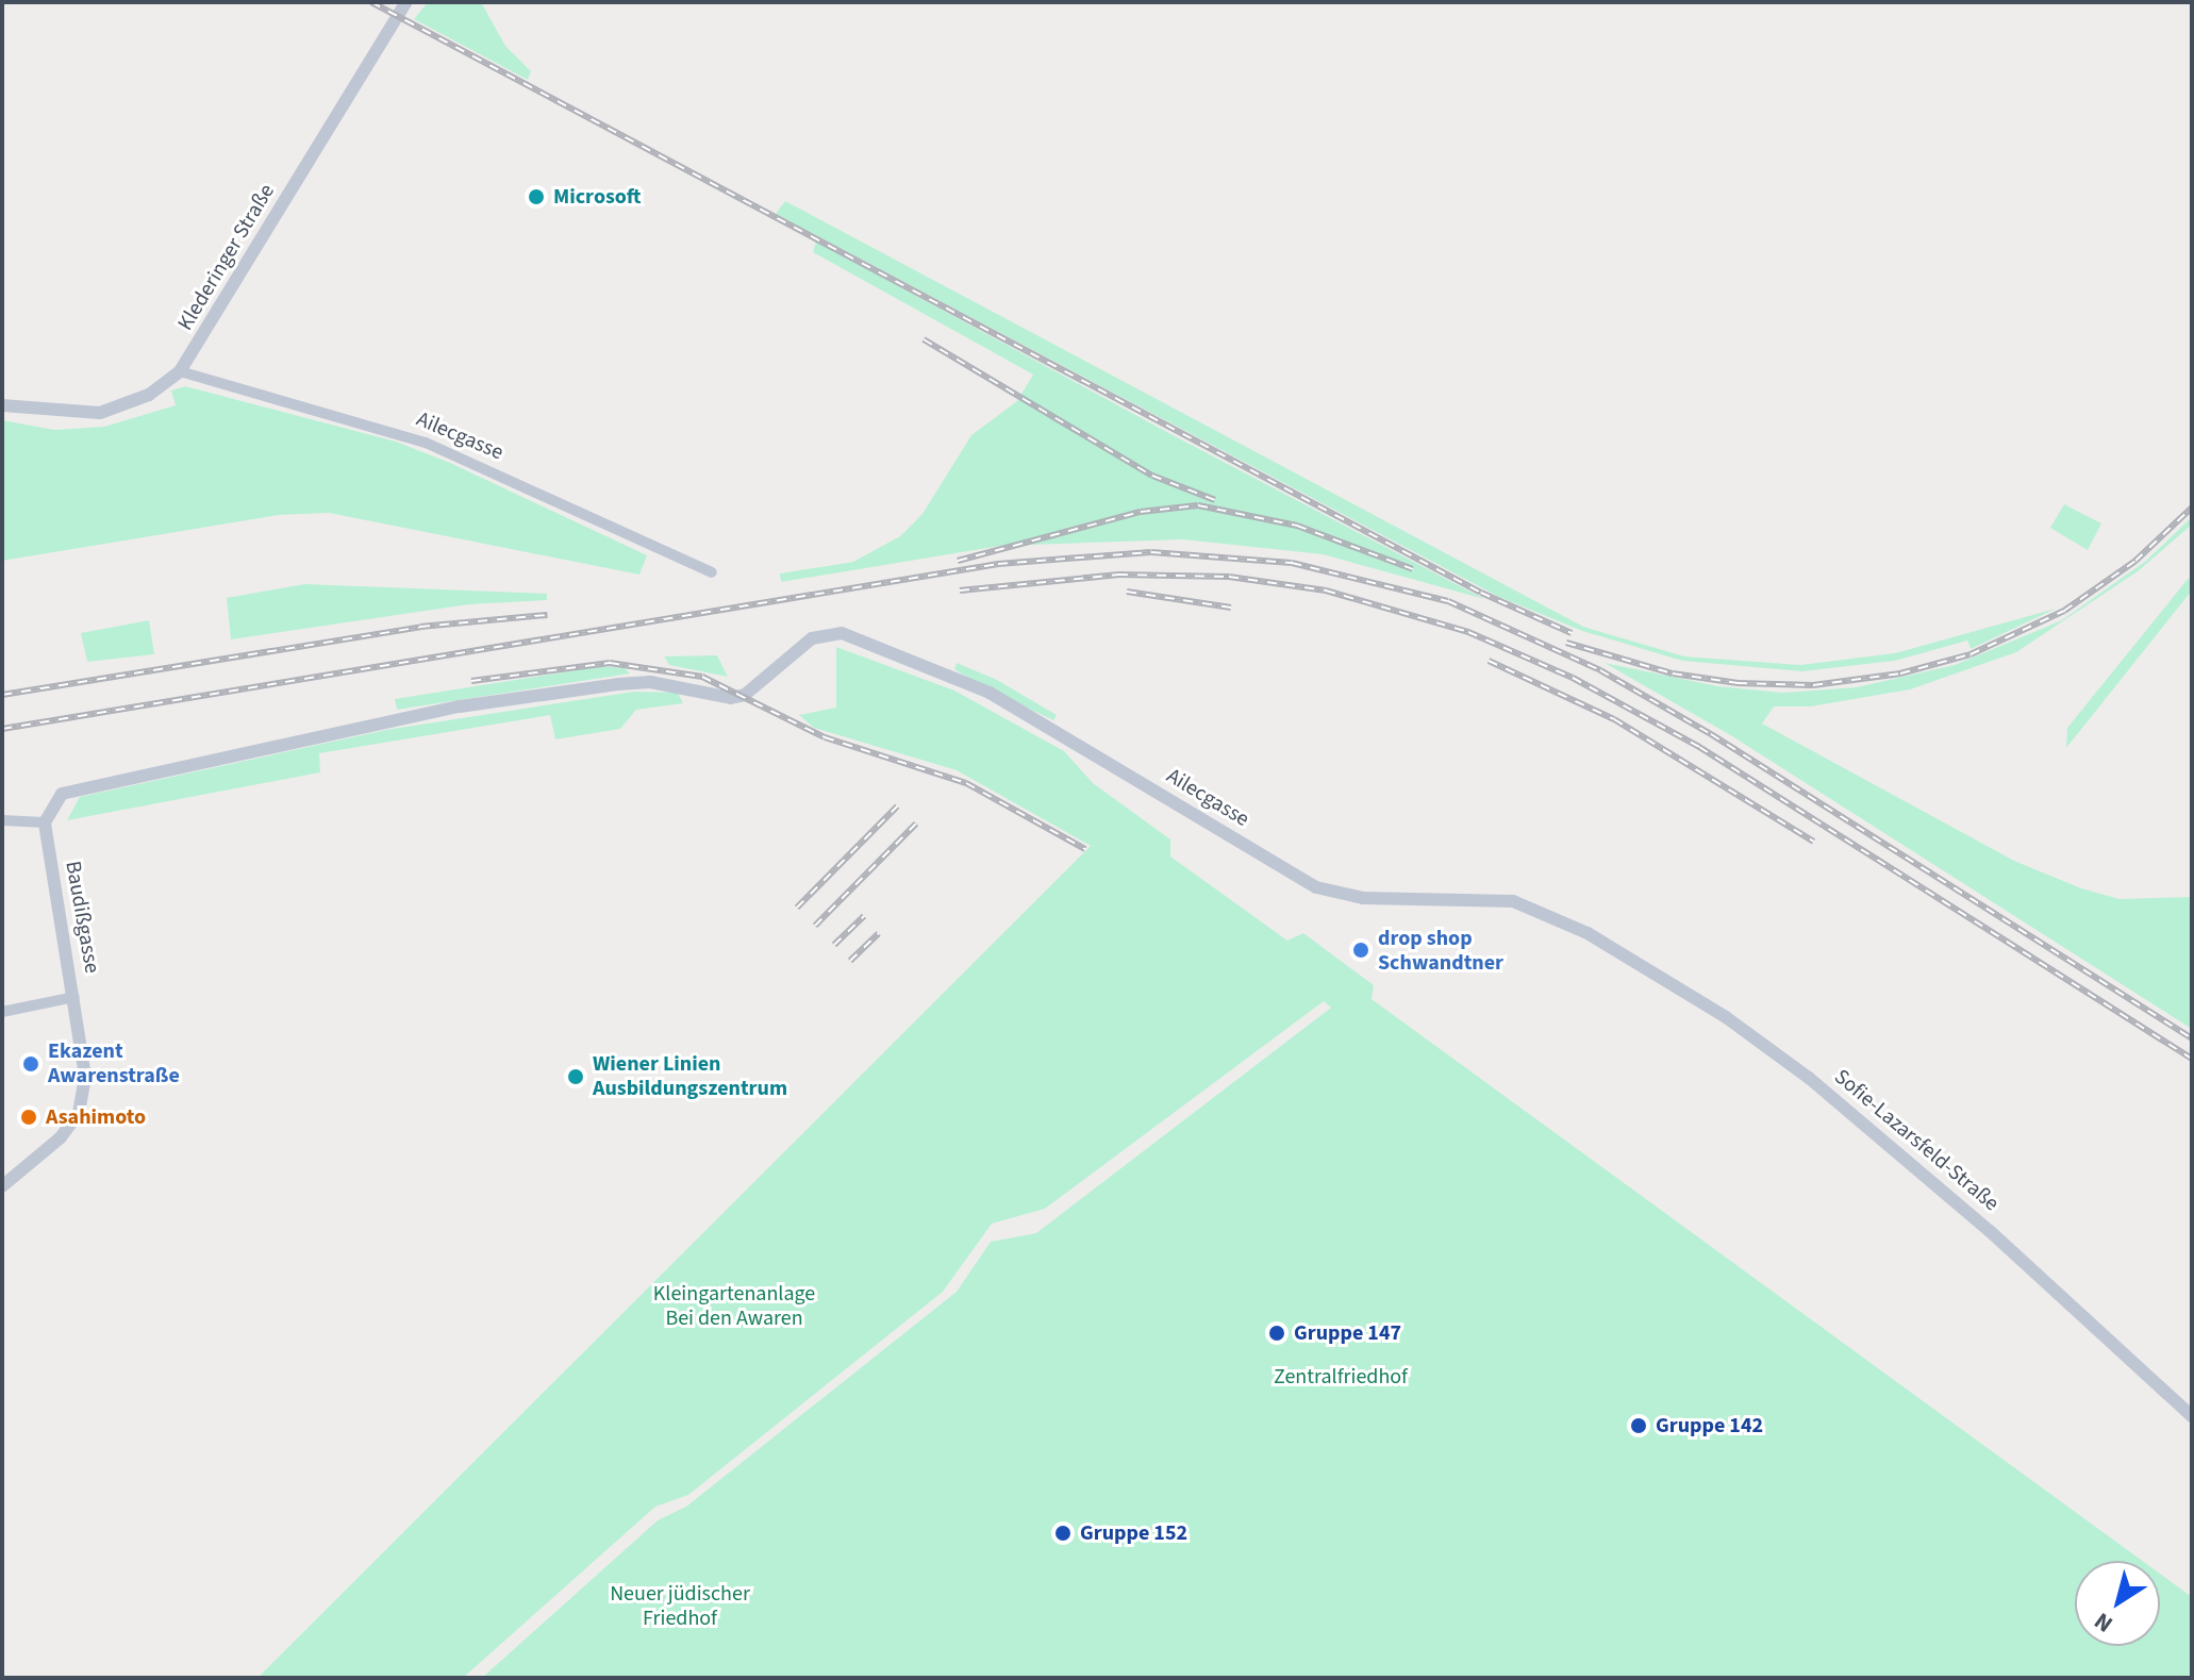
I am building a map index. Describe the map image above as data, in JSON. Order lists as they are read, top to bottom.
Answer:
{
  "streets": {
    "street": [
      "Klederinger Straße",
      "Ailecgasse",
      "Baudißgasse",
      "Sofie-Lazarsfeld-Straße"
    ]
  },
  "crossings": [
    ["Klederinger Straße", "Ailecgasse"],
    ["Ailecgasse", "Baudißgasse"],
    ["Ailecgasse", "Sofie-Lazarsfeld-Straße"]
  ],
  "parks": ["Kleingartenanlage Bei den Awaren", "Zentralfriedhof", "Neuer jüdischer Friedhof"],
  "places": [
    "Microsoft",
    "drop shop Schwandtner",
    "Ekazent Awarenstraße",
    "Wiener Linien Ausbildungszentrum",
    "Asahimoto",
    "Gruppe 147",
    "Gruppe 142",
    "Gruppe 152"
  ],
  "north": "bottom left"
}
